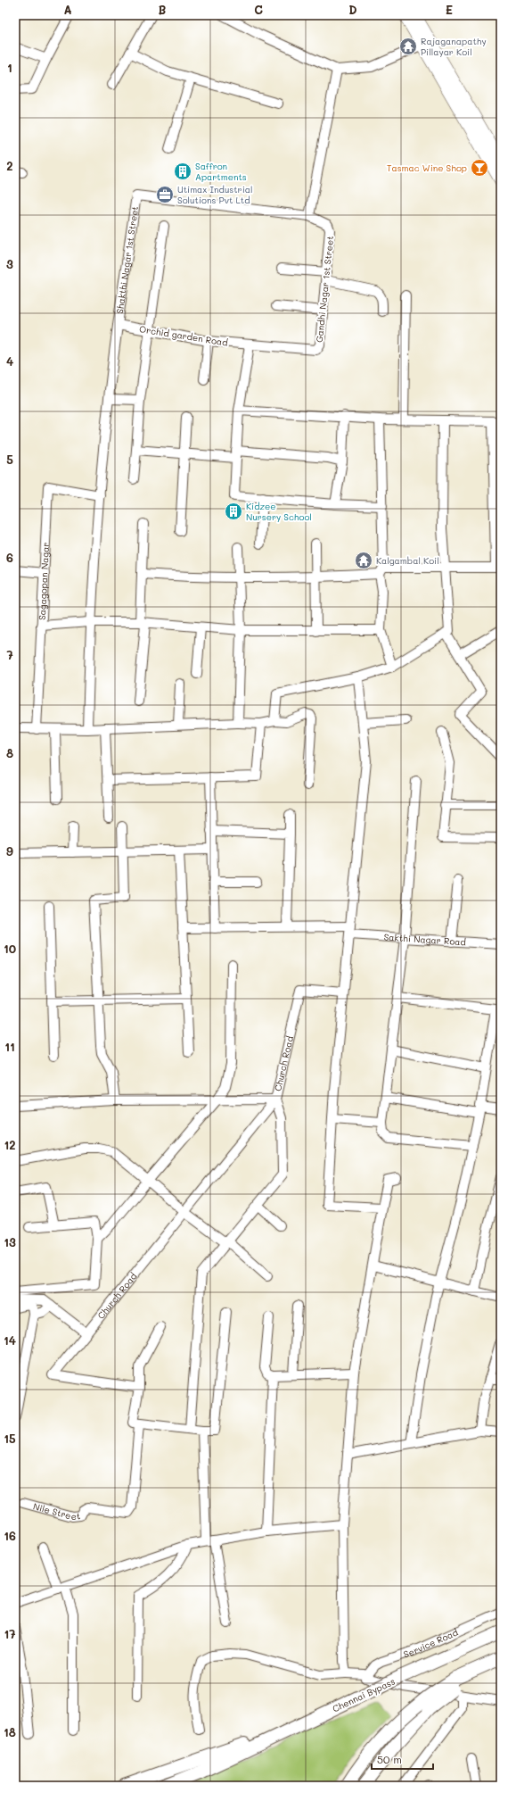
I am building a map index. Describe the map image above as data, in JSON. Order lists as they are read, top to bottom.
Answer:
{
  "streets": {
    "highway": ["Chennai Bypass"],
    "street": [
      "Shakthi Nagar 1st Street",
      "Gandhi Nagar 1st Street",
      "Orchid garden Road",
      "Sagagopan Nagar",
      "Sakthi Nagar Road",
      "Church Road",
      "Nile Street",
      "Service Road"
    ]
  },
  "crossings": [
    ["Shakthi Nagar 1st Street", "Gandhi Nagar 1st Street"],
    ["Shakthi Nagar 1st Street", "Orchid garden Road"],
    ["Shakthi Nagar 1st Street", "Sagagopan Nagar"],
    ["Gandhi Nagar 1st Street", "Orchid garden Road"]
  ],
  "places": {
    "temple": ["Rajaganapathy Pillayar Koil", "Kalgambal Koil"],
    "bar": ["Tasmac Wine Shop"],
    "building": ["Saffron Apartments", "Kidzee Nursery School"],
    "office": ["Utimax Industrial Solutions Pvt Ltd"]
  },
  "scale_bar": "50 m",
  "grid": {
    "columns": [
      "A",
      "B",
      "C",
      "D",
      "E"
    ],
    "rows": [
      "1",
      "2",
      "3",
      "4",
      "5",
      "6",
      "7",
      "8",
      "9",
      "10",
      "11",
      "12",
      "13",
      "14",
      "15",
      "16",
      "17",
      "18"
    ]
  }
}
